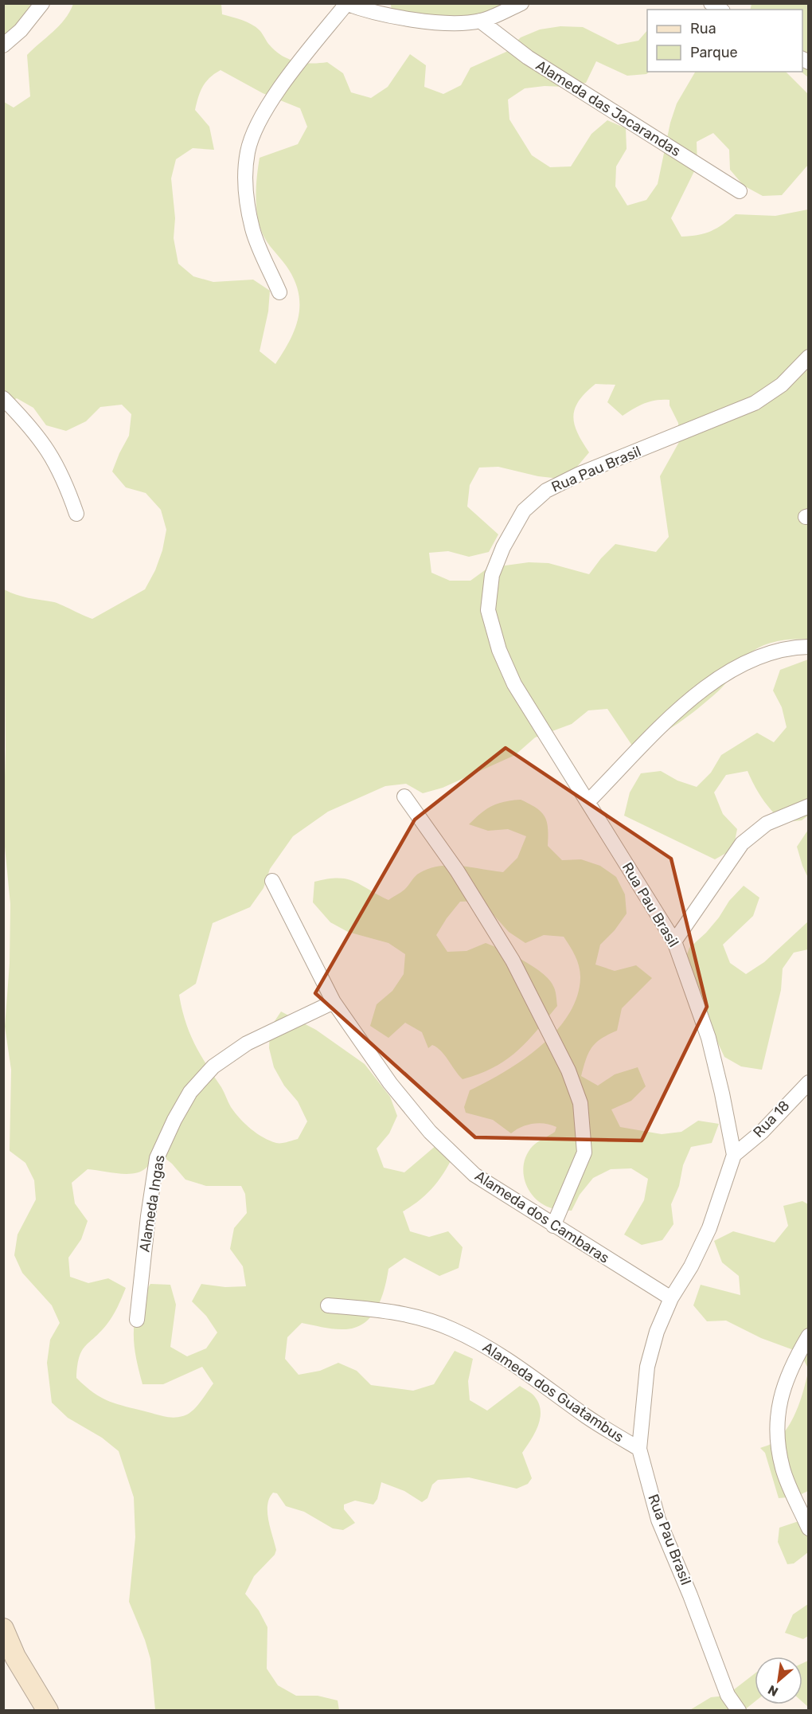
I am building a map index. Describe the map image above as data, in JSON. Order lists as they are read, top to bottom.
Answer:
{
  "streets": {
    "street": [
      "Alameda das Jacarandas",
      "Rua Pau Brasil",
      "Rua 18",
      "Alameda Ingas",
      "Alameda dos Cambaras",
      "Alameda dos Guatambus"
    ]
  },
  "crossings": [
    ["Rua Pau Brasil", "Rua 18"],
    ["Rua Pau Brasil", "Alameda dos Cambaras"],
    ["Rua Pau Brasil", "Alameda dos Guatambus"],
    ["Alameda Ingas", "Alameda dos Cambaras"]
  ],
  "legend": ["Rua", "Parque"],
  "north": "bottom left"
}
